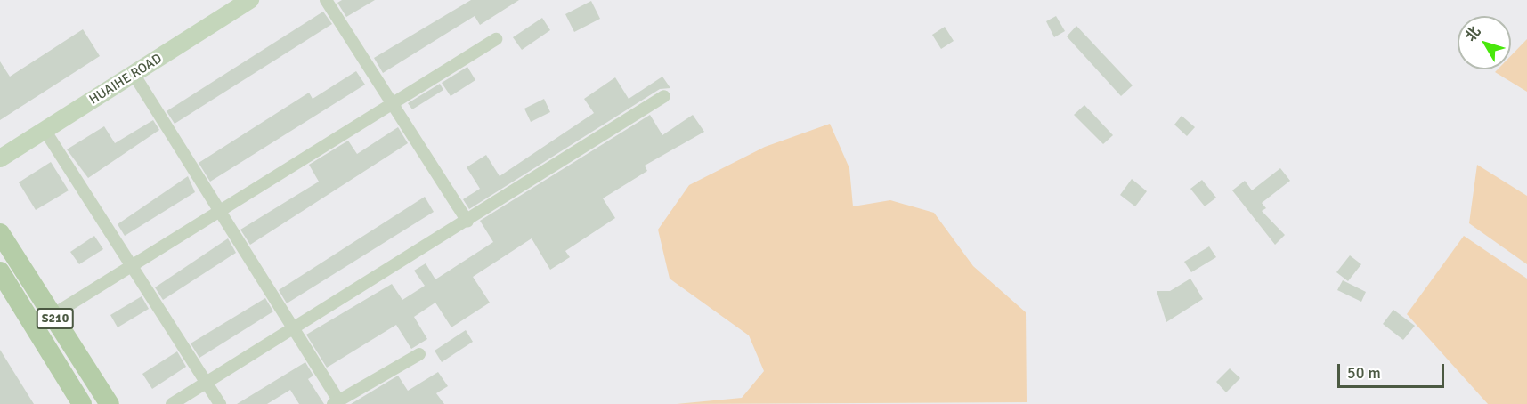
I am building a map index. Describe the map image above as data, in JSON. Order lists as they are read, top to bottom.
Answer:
{
  "streets": {
    "main road": ["S210"],
    "street": ["HUAIHE ROAD"]
  },
  "scale_bar": "50 m",
  "north": "top left"
}
